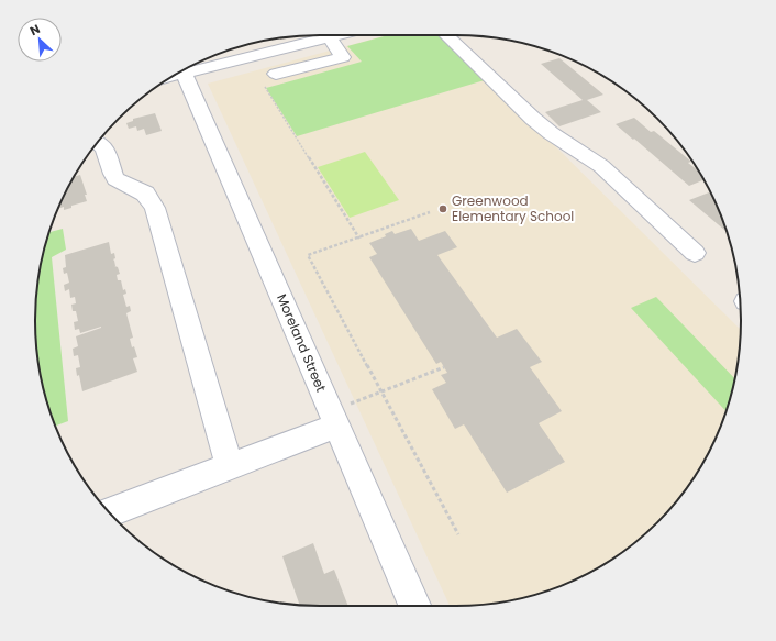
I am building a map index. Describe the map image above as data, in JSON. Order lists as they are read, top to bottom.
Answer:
{
  "streets": {
    "street": ["Moreland Street"]
  },
  "places": ["Greenwood Elementary School"],
  "north": "top left"
}
